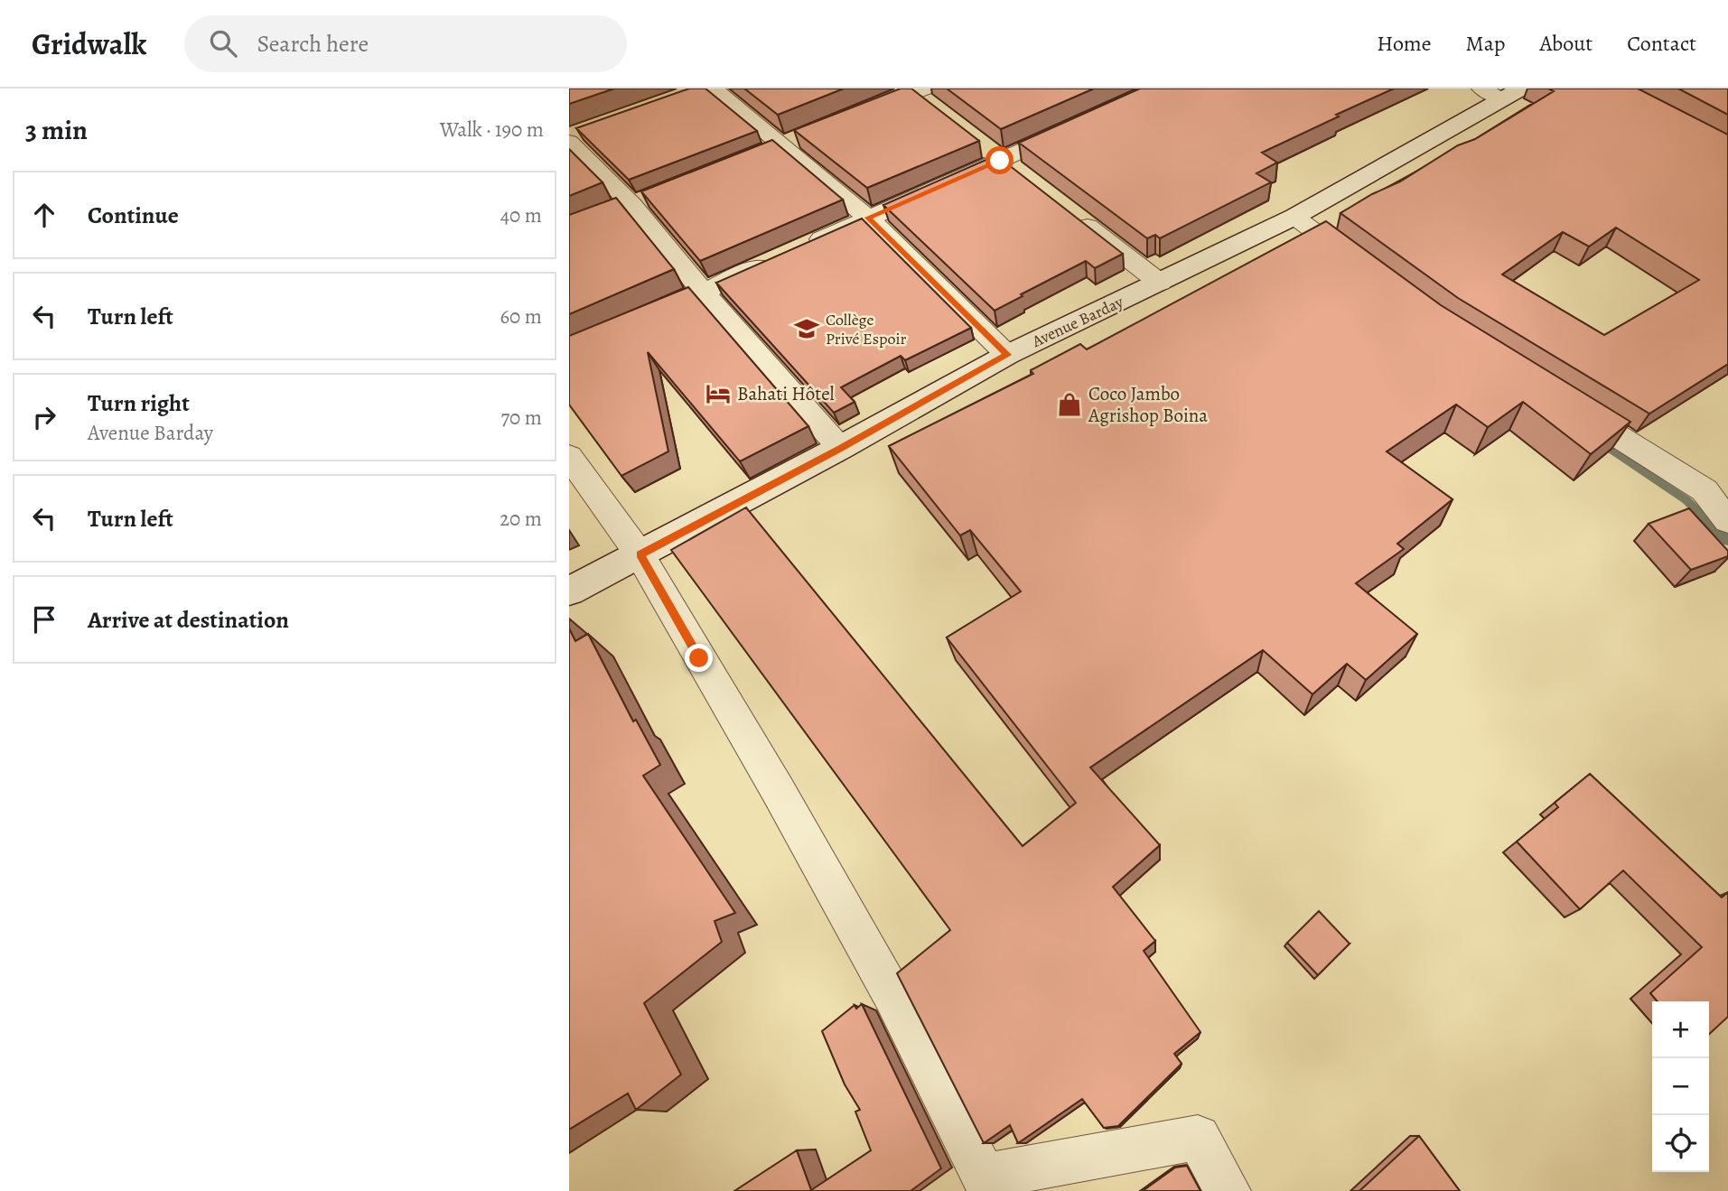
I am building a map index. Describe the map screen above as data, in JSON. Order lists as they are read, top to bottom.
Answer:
{
  "streets": {
    "main road": ["Avenue Barday"]
  },
  "places": {
    "school or university": ["Collège Privé Espoir"],
    "hotel": ["Bahati Hôtel"],
    "shop": ["Coco Jambo Agrishop Boina"]
  },
  "page": {
    "header": "Gridwalk",
    "search": "Search here",
    "nav": [
      "Home",
      "Map",
      "About",
      "Contact"
    ],
    "heading": ["3 min", "Walk · 190 m"],
    "list": [
      ["Continue", "40 m"],
      ["Turn left", "60 m"],
      ["Turn right", "Avenue Barday", "70 m"],
      ["Turn left", "20 m"],
      "Arrive at destination"
    ],
    "map_buttons": ["+", "−"]
  }
}
